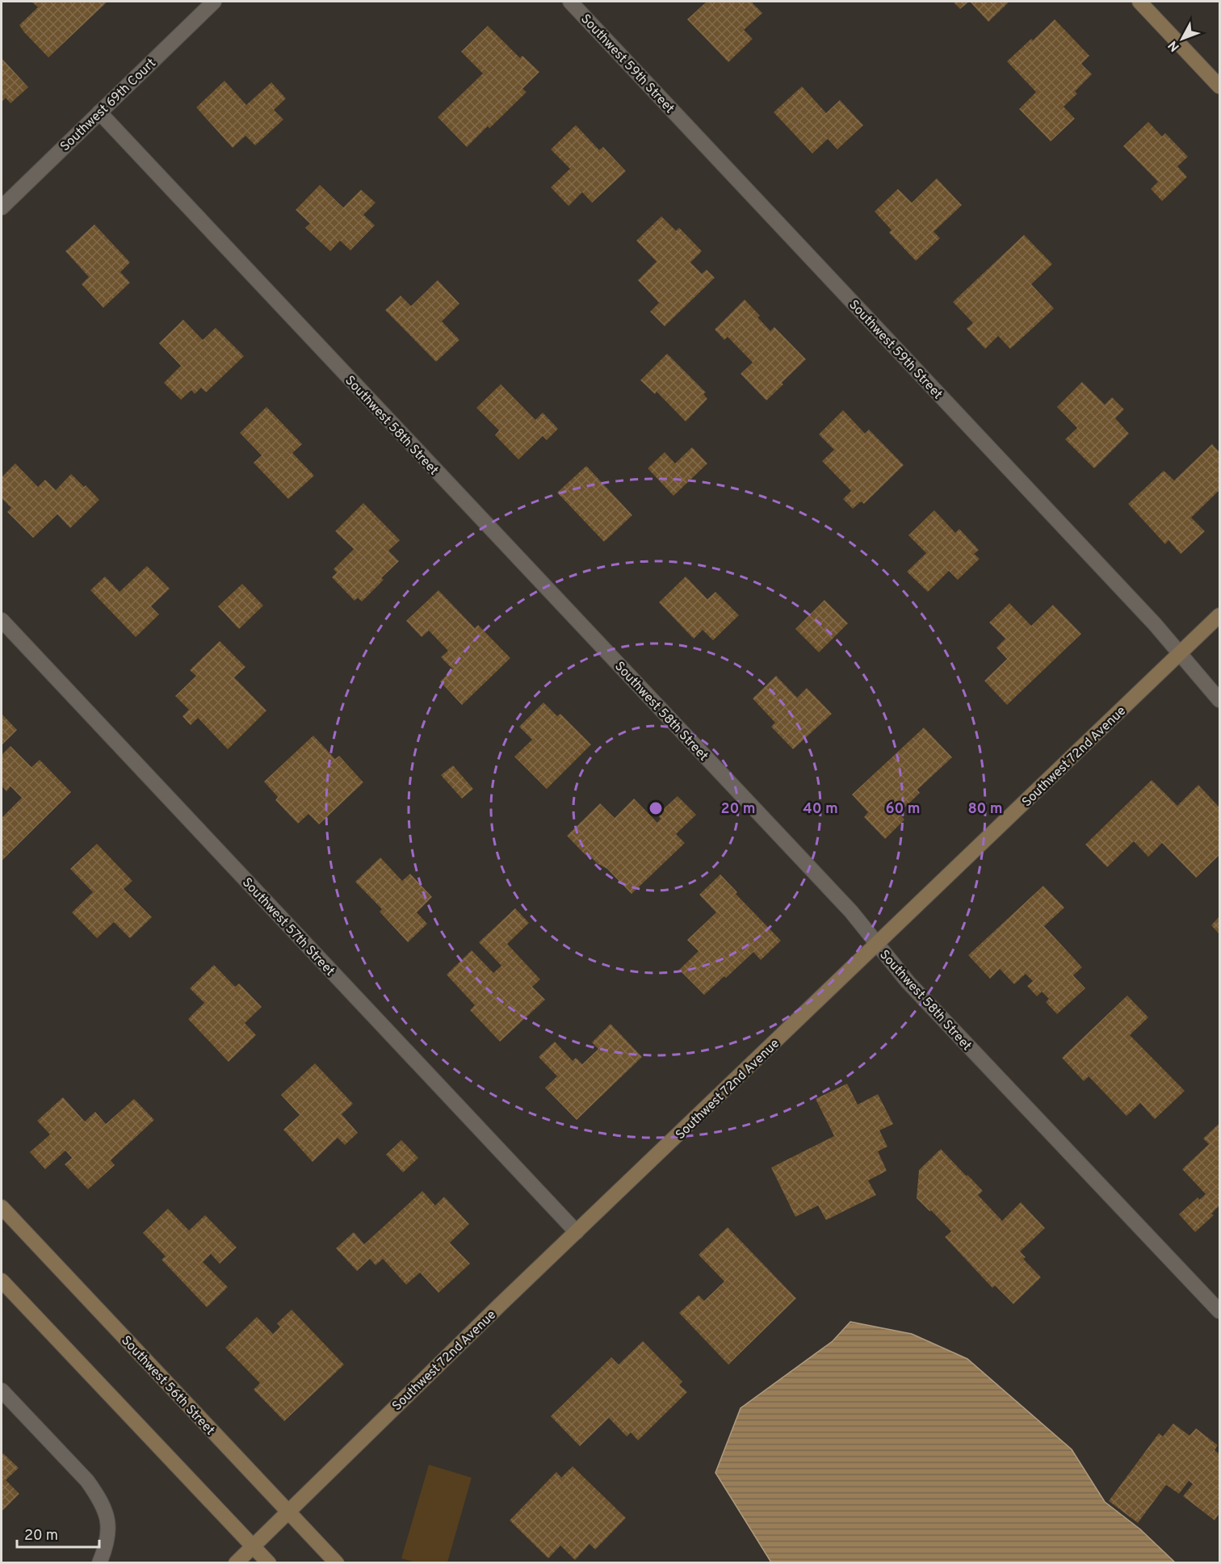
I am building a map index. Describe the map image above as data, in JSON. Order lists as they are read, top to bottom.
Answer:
{
  "streets": {
    "street": [
      "Southwest 59th Street",
      "Southwest 69th Court",
      "Southwest 58th Street",
      "Southwest 72nd Avenue",
      "Southwest 57th Street",
      "Southwest 56th Street"
    ]
  },
  "crossings": [
    ["Southwest 59th Street", "Southwest 72nd Avenue"],
    ["Southwest 69th Court", "Southwest 58th Street"],
    ["Southwest 58th Street", "Southwest 72nd Avenue"],
    ["Southwest 72nd Avenue", "Southwest 57th Street"],
    ["Southwest 72nd Avenue", "Southwest 56th Street"]
  ],
  "scale_bar": "20 m",
  "north": "bottom left",
  "rings": [
    "20 m",
    "40 m",
    "60 m",
    "80 m"
  ]
}
